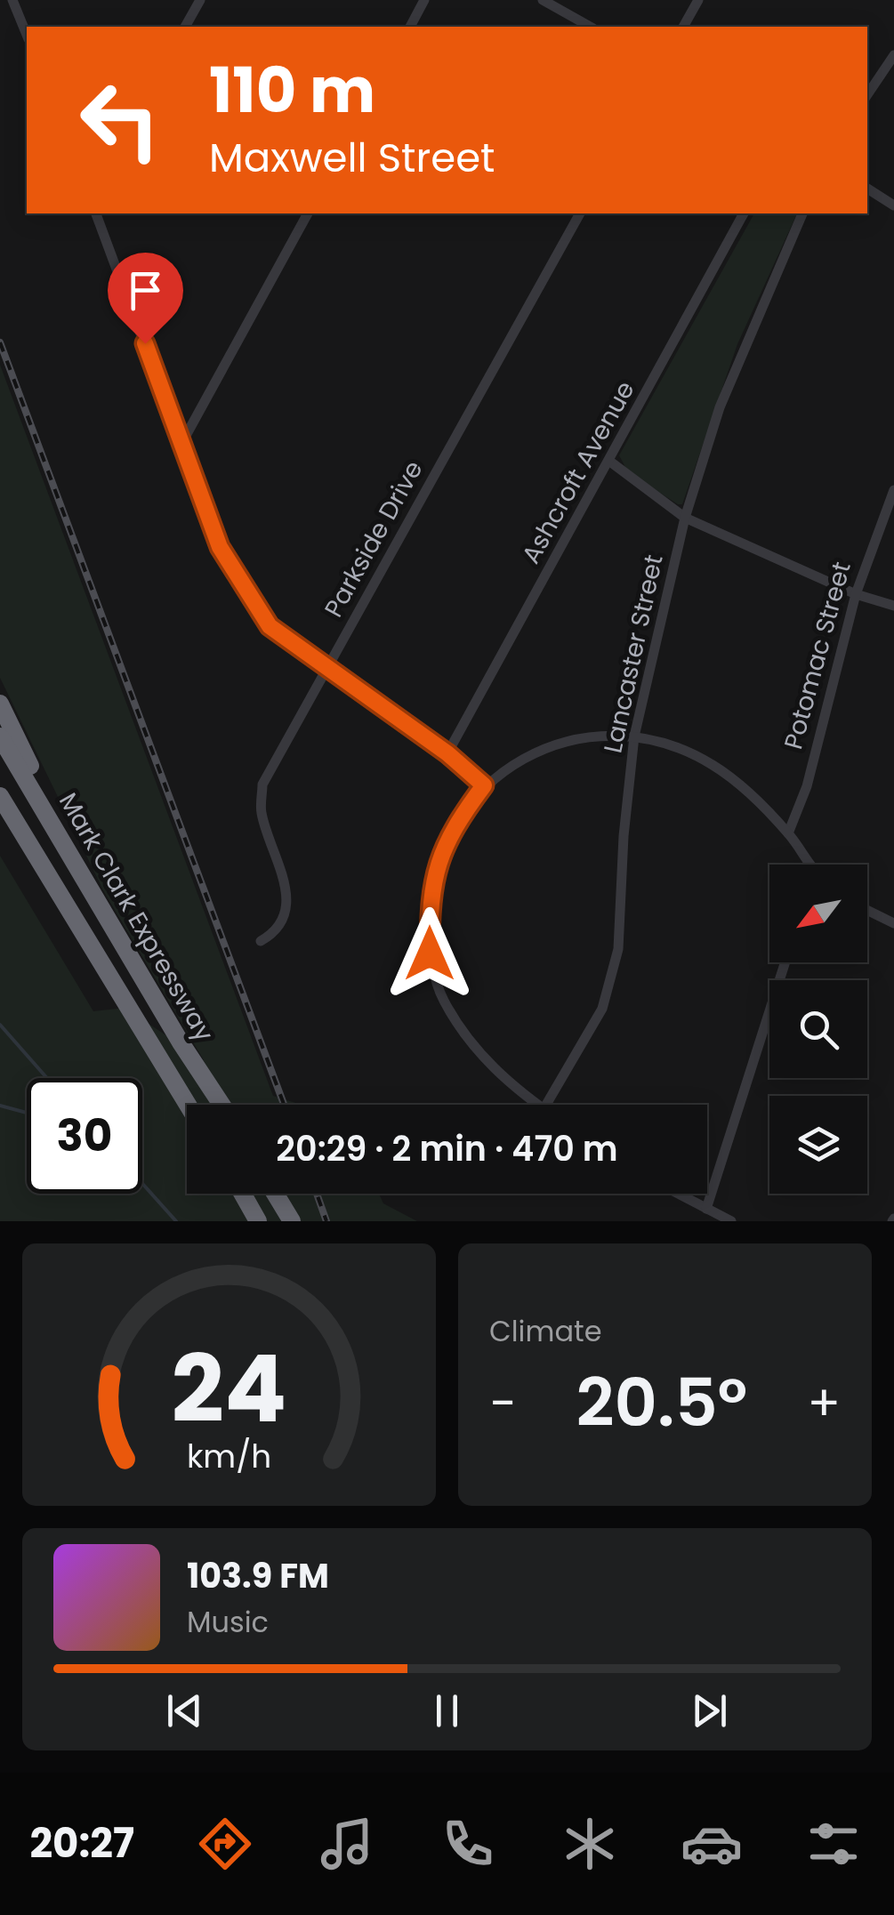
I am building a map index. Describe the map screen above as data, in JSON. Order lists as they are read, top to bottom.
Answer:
{
  "streets": {
    "highway": ["Mark Clark Expressway"],
    "street": [
      "Ashcroft Avenue",
      "Parkside Drive",
      "Lancaster Street",
      "Potomac Street"
    ]
  },
  "north": "bottom left",
  "page": {
    "turn": ["110 m", "Maxwell Street"],
    "limit": "30",
    "trip": "20:29 · 2 min · 470 m",
    "tile": "Climate",
    "heat": ["−", "20.5°", "+"],
    "song": ["103.9 FM", "Music"],
    "tabs": "20:27",
    "gauge": ["24", "km/h"]
  }
}
